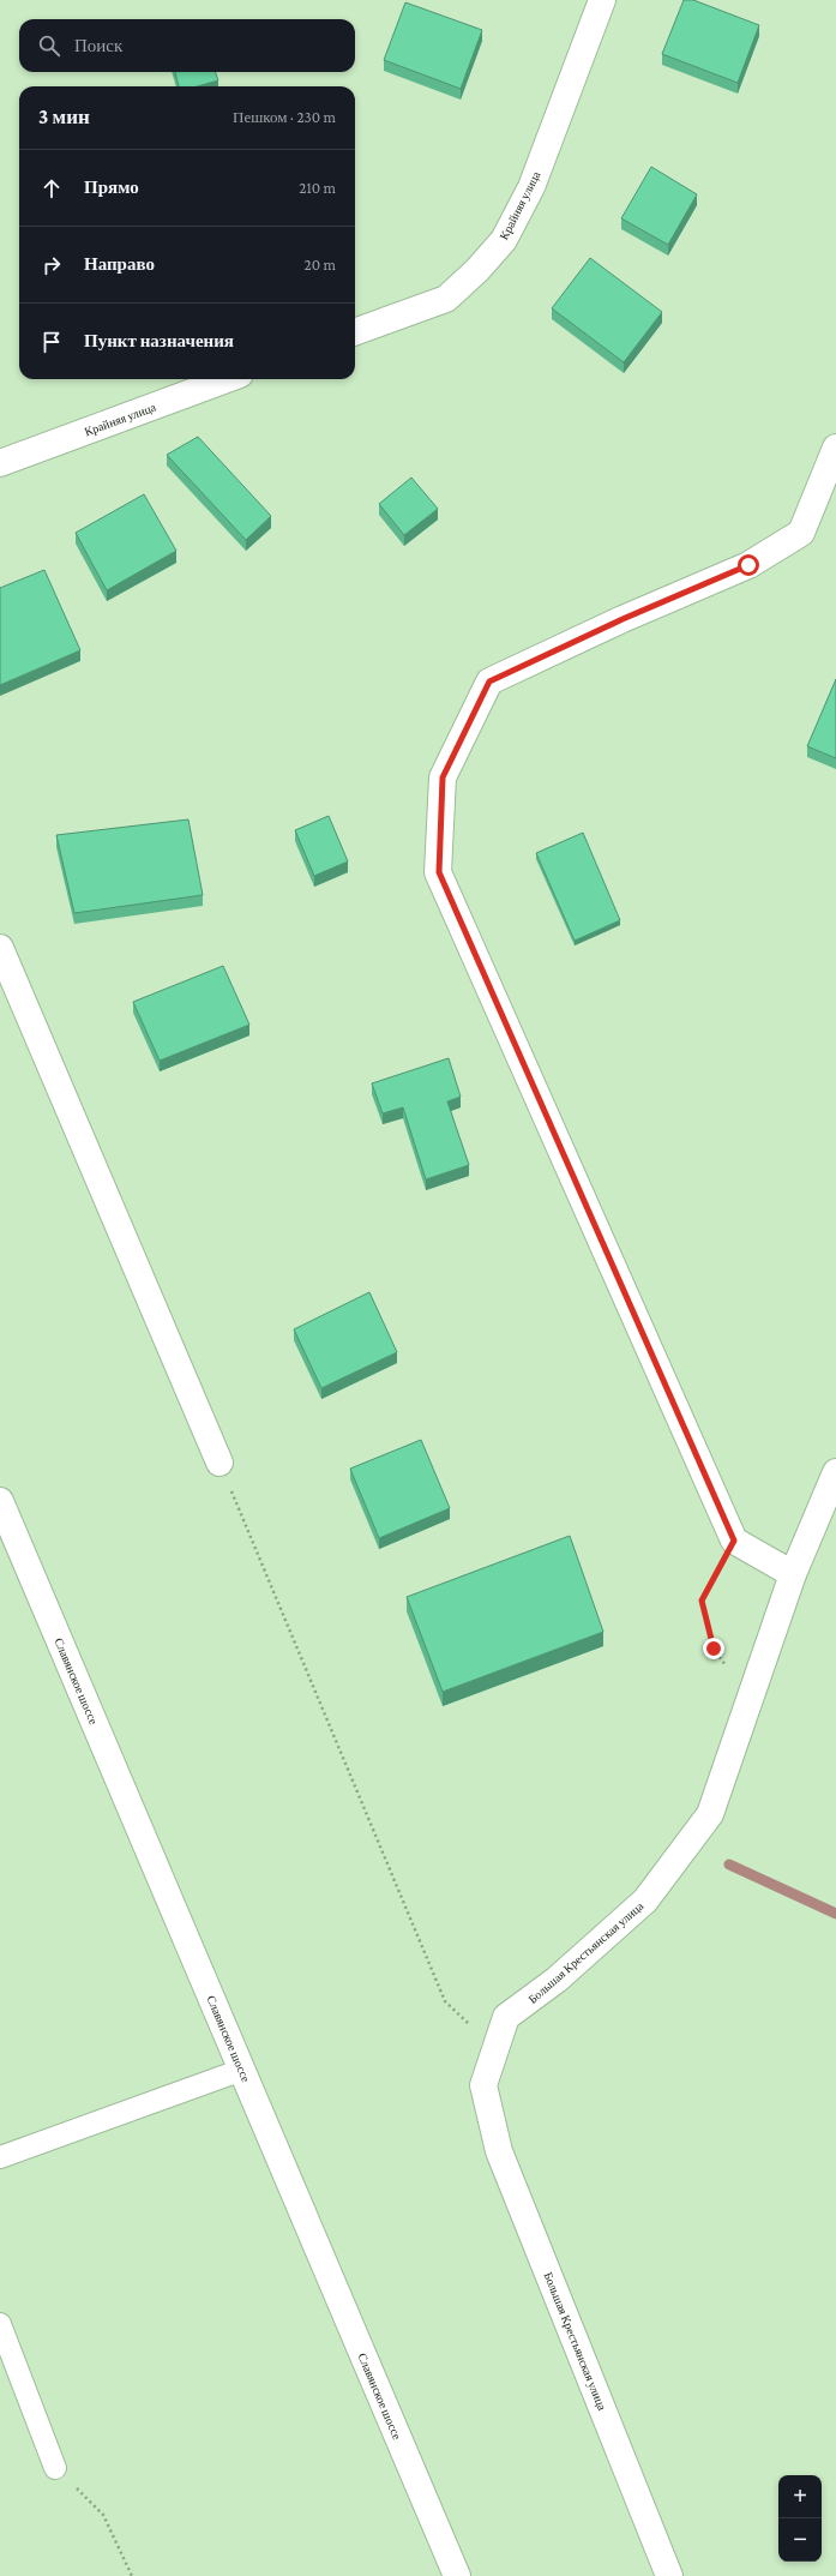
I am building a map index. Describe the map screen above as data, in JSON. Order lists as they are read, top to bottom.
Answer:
{
  "streets": {
    "street": ["Крайняя улица", "Славянское шоссе", "Большая Крестьянская улица"]
  },
  "page": {
    "search": "Поиск",
    "heading": ["3 мин", "Пешком · 230 m"],
    "list": [
      ["Прямо", "210 m"],
      ["Направо", "20 m"],
      "Пункт назначения"
    ],
    "map_buttons": ["+", "−"]
  }
}
